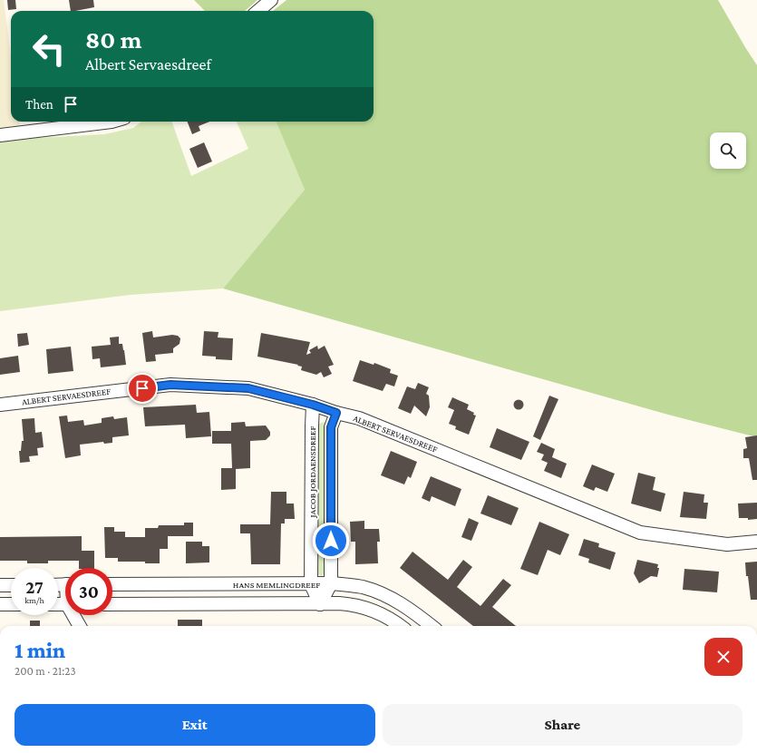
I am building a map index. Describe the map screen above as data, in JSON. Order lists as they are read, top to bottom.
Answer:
{
  "streets": {
    "street": ["ALBERT SERVAESDREEF", "JACOB JORDAENSDREEF", "HANS MEMLINGDREEF"]
  },
  "crossings": [
    ["ALBERT SERVAESDREEF", "JACOB JORDAENSDREEF"],
    ["JACOB JORDAENSDREEF", "HANS MEMLINGDREEF"]
  ],
  "page": {
    "turn": ["80 m", "Albert Servaesdreef"],
    "then": "Then",
    "speed": "27 km/h",
    "limit": "30",
    "heading": ["1 min", "200 m · 21:23"],
    "buttons": ["Exit", "Share"]
  }
}
